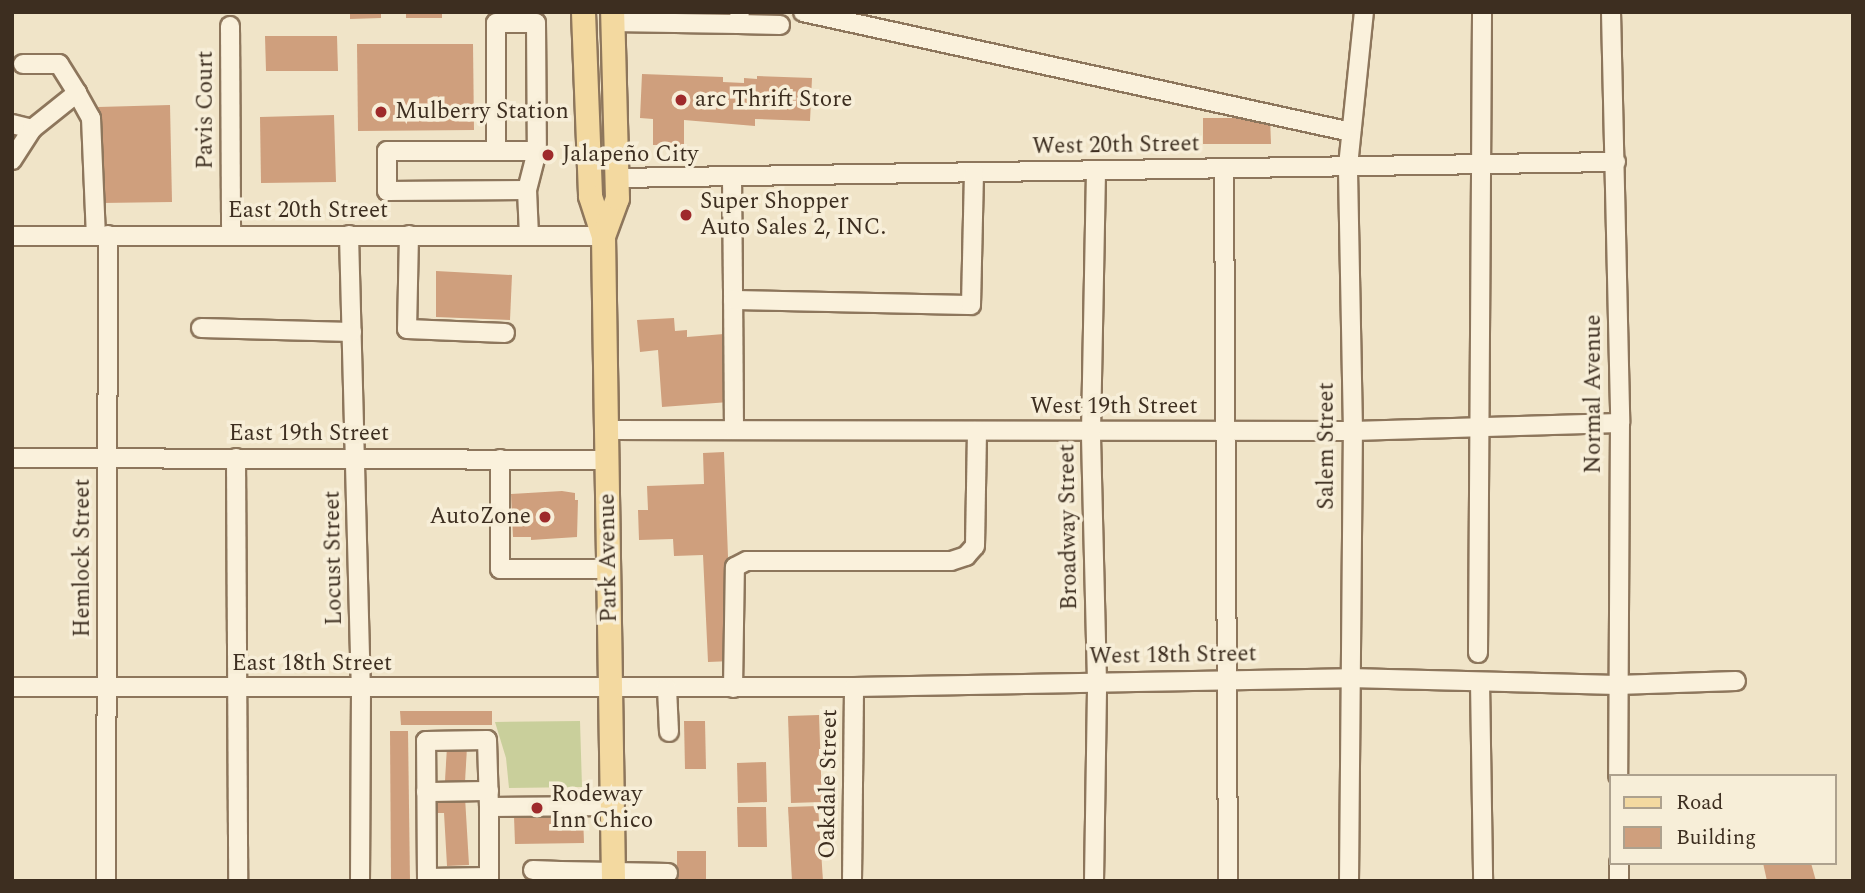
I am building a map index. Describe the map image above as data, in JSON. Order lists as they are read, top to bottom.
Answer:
{
  "streets": {
    "main road": ["Park Avenue"],
    "street": [
      "Pavis Court",
      "West 20th Street",
      "East 20th Street",
      "Normal Avenue",
      "West 19th Street",
      "East 19th Street",
      "Salem Street",
      "Broadway Street",
      "Hemlock Street",
      "Locust Street",
      "West 18th Street",
      "East 18th Street",
      "Oakdale Street"
    ]
  },
  "crossings": [
    ["Pavis Court", "East 20th Street"],
    ["West 20th Street", "Normal Avenue"],
    ["West 20th Street", "Salem Street"],
    ["West 20th Street", "Broadway Street"],
    ["West 20th Street", "Park Avenue"],
    ["East 20th Street", "Hemlock Street"],
    ["East 20th Street", "Locust Street"],
    ["East 20th Street", "Park Avenue"],
    ["Normal Avenue", "West 19th Street"],
    ["Normal Avenue", "West 18th Street"],
    ["West 19th Street", "Salem Street"],
    ["West 19th Street", "Broadway Street"],
    ["West 19th Street", "Park Avenue"],
    ["East 19th Street", "Hemlock Street"],
    ["East 19th Street", "Locust Street"],
    ["East 19th Street", "Park Avenue"],
    ["Salem Street", "West 18th Street"],
    ["Broadway Street", "West 18th Street"],
    ["Hemlock Street", "East 18th Street"],
    ["Locust Street", "East 18th Street"],
    ["Park Avenue", "West 18th Street"],
    ["Park Avenue", "East 18th Street"],
    ["West 18th Street", "East 18th Street"],
    ["West 18th Street", "Oakdale Street"]
  ],
  "places": [
    "arc Thrift Store",
    "Mulberry Station",
    "Jalapeño City",
    "Super Shopper Auto Sales 2, INC.",
    "AutoZone",
    "Rodeway Inn Chico"
  ],
  "legend": ["Road", "Building"]
}
